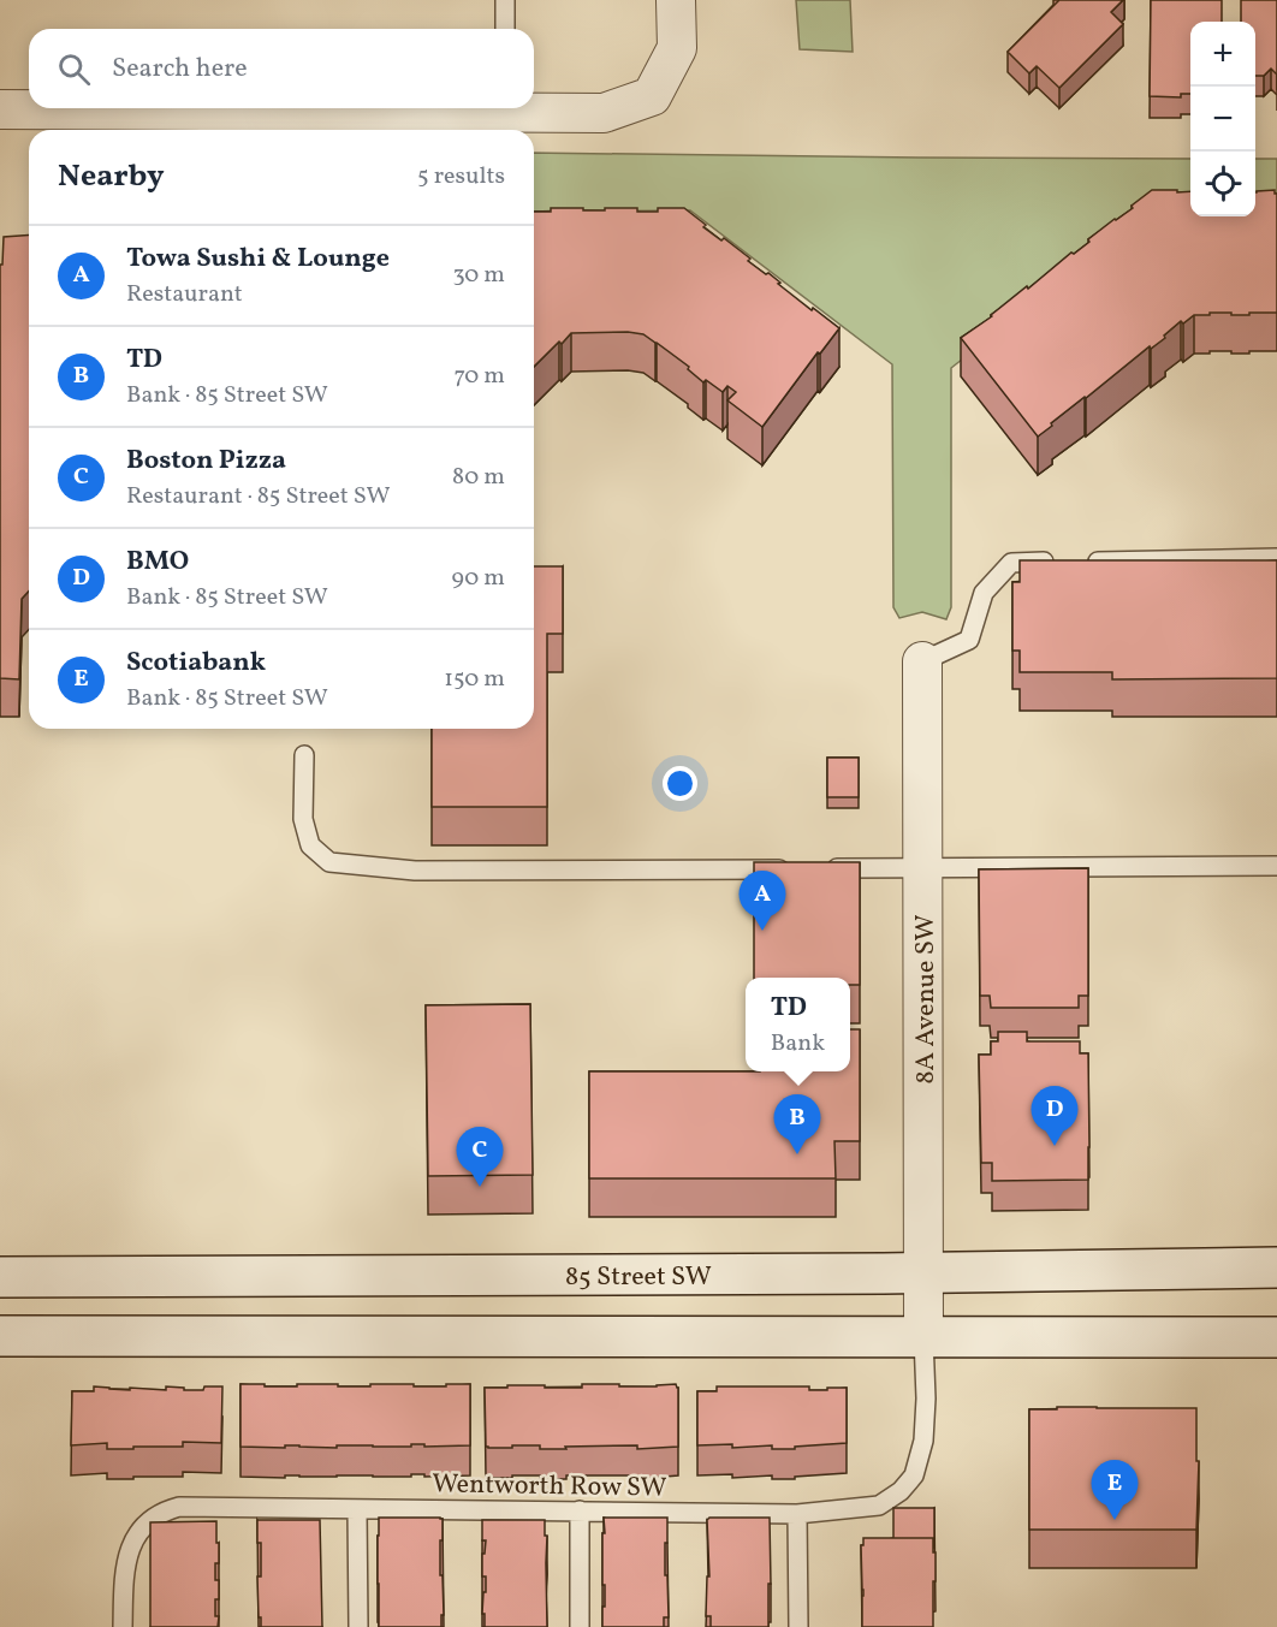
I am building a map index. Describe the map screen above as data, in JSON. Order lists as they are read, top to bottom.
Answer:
{
  "streets": {
    "main road": ["85 Street SW"],
    "street": ["8A Avenue SW"],
    "lane": ["Wentworth Row SW"]
  },
  "crossings": [
    ["8A Avenue SW", "85 Street SW"],
    ["8A Avenue SW", "Wentworth Row SW"]
  ],
  "page": {
    "map_buttons": ["+", "−"],
    "search": "Search here",
    "heading": ["Nearby", "5 results"],
    "list": [
      {
        "mark": "A",
        "name": "Towa Sushi & Lounge",
        "note": "Restaurant",
        "value": "30 m"
      },
      {
        "mark": "B",
        "name": "TD",
        "note": "Bank · 85 Street SW",
        "value": "70 m"
      },
      {
        "mark": "C",
        "name": "Boston Pizza",
        "note": "Restaurant · 85 Street SW",
        "value": "80 m"
      },
      {
        "mark": "D",
        "name": "BMO",
        "note": "Bank · 85 Street SW",
        "value": "90 m"
      },
      {
        "mark": "E",
        "name": "Scotiabank",
        "note": "Bank · 85 Street SW",
        "value": "150 m"
      }
    ],
    "pins": [
      "A",
      "D",
      "B",
      "C",
      "E"
    ],
    "popup": ["TD", "Bank"]
  }
}
